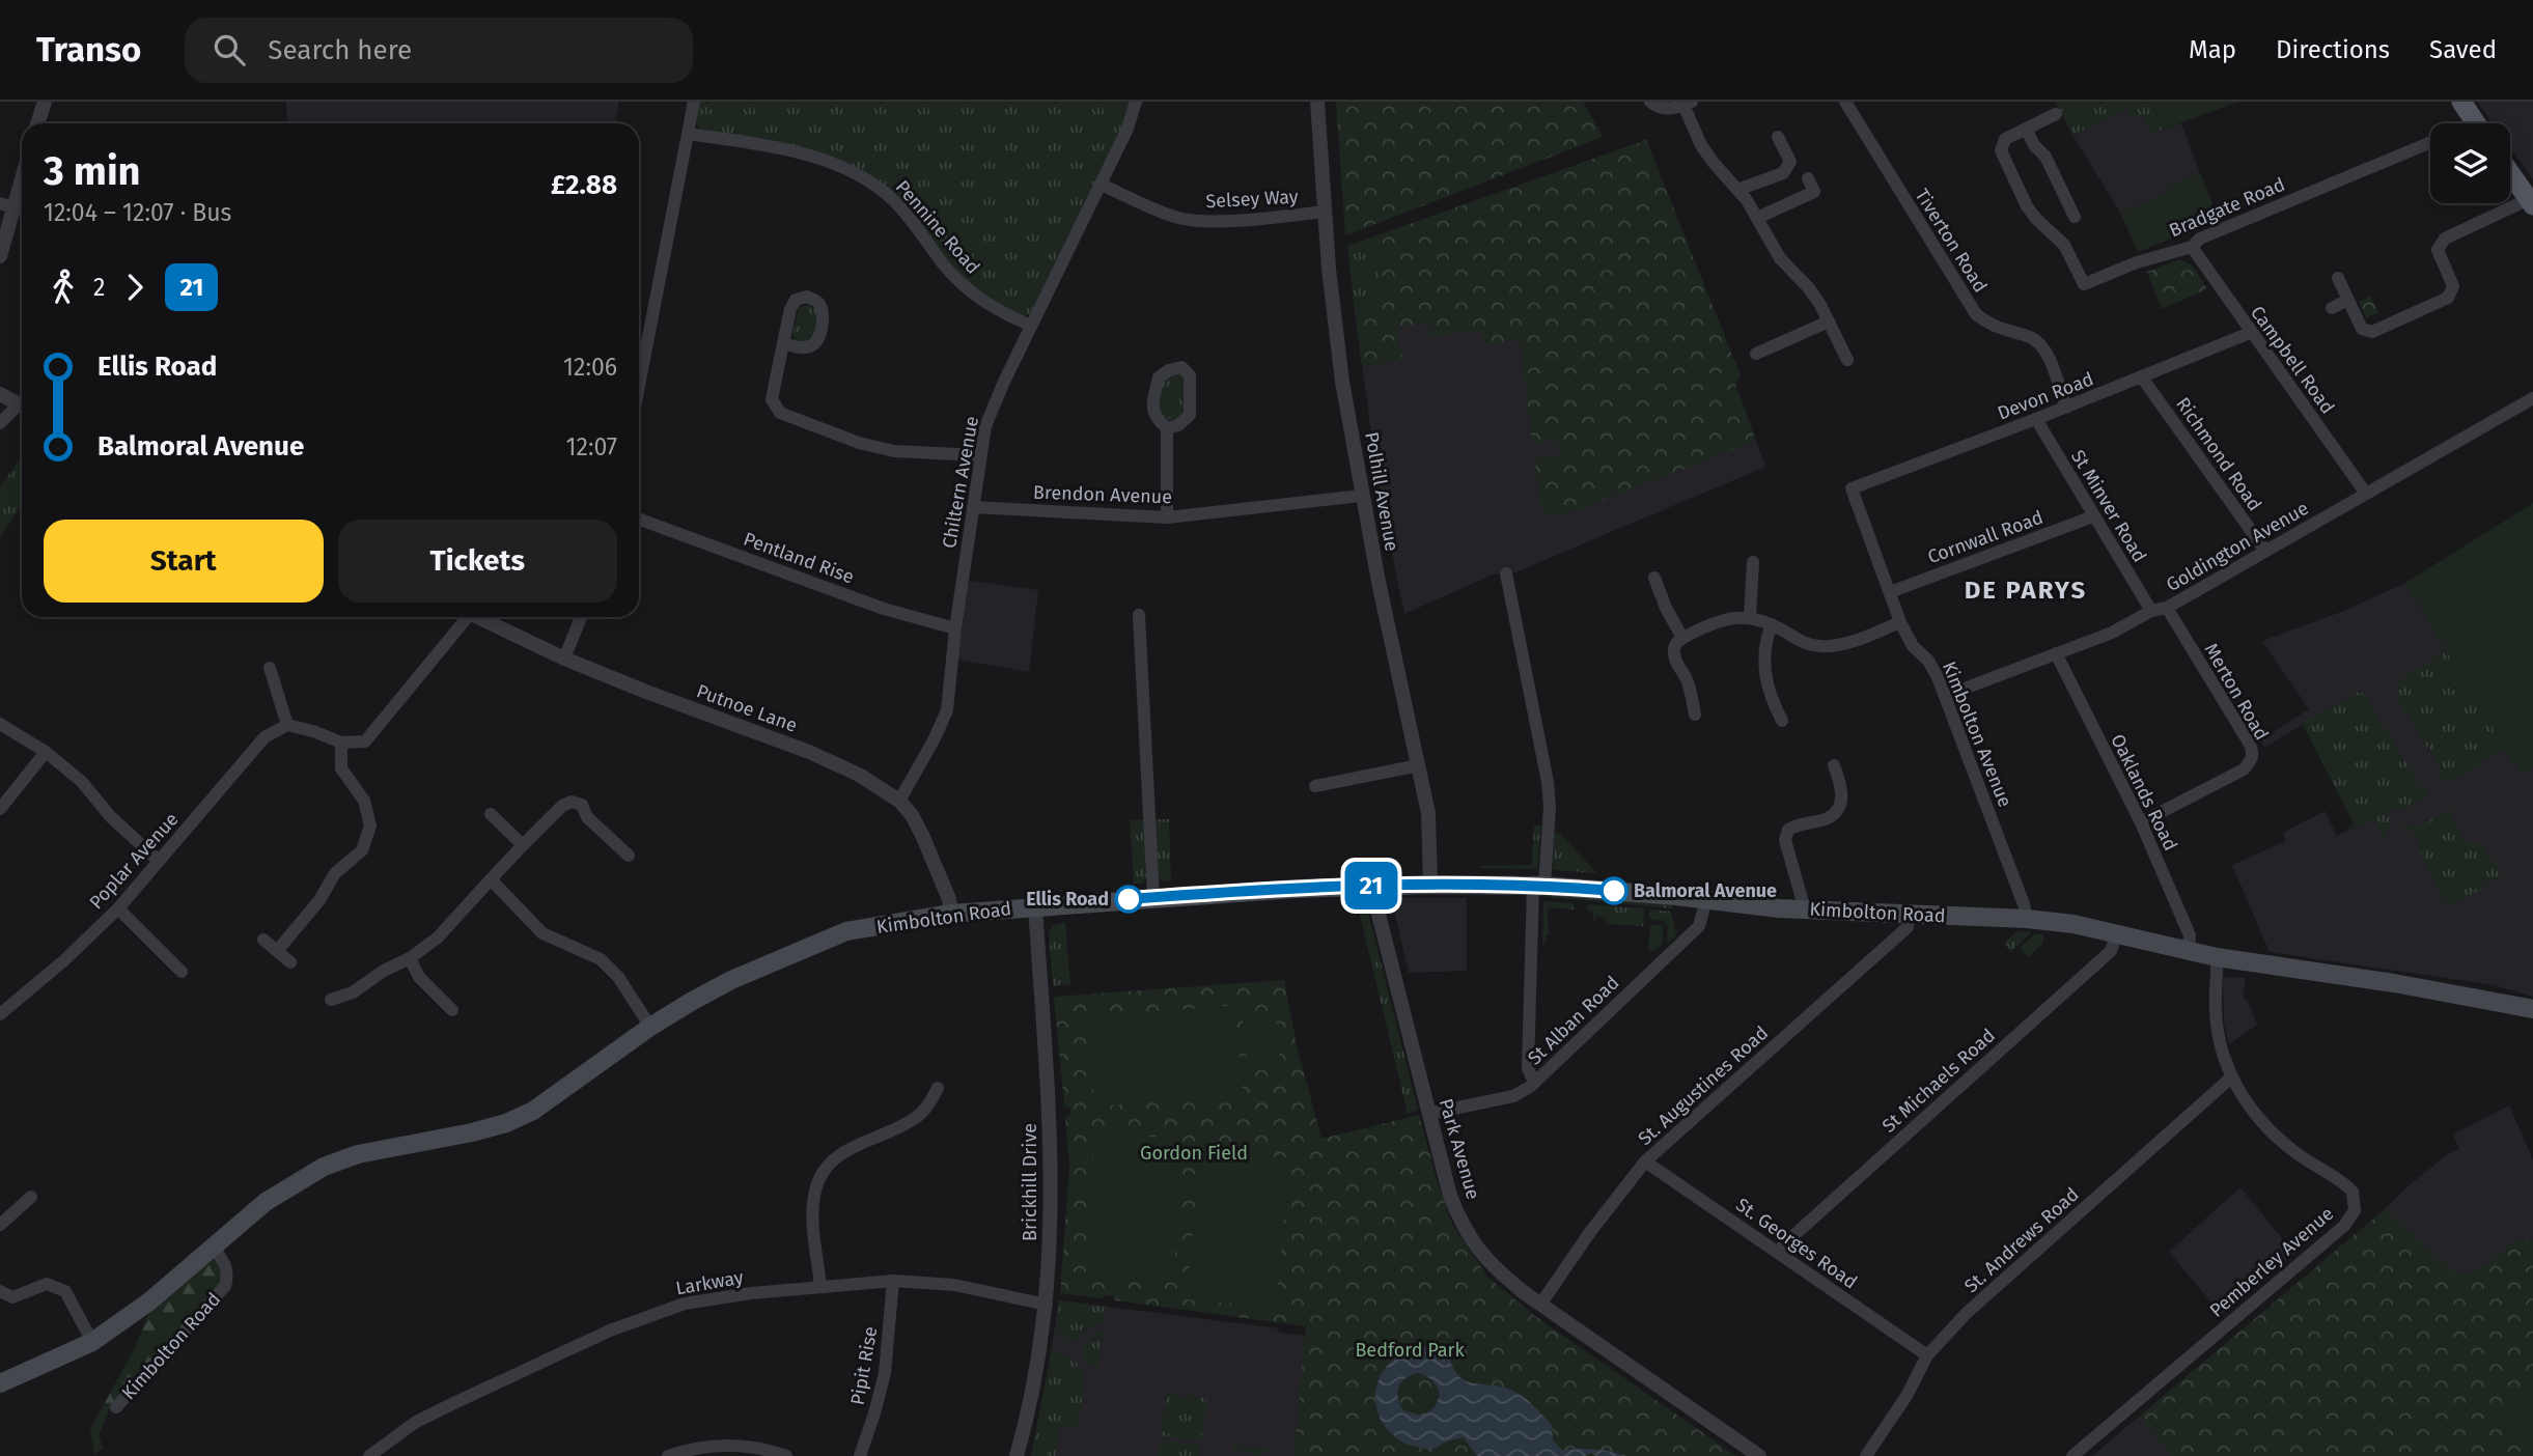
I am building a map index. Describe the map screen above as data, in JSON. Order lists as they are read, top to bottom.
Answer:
{
  "streets": {
    "main road": ["Kimbolton Road"],
    "street": [
      "Selsey Way",
      "Bradgate Road",
      "Pennine Road",
      "Tiverton Road",
      "Campbell Road",
      "Devon Road",
      "Richmond Road",
      "Chiltern Avenue",
      "Polhill Avenue",
      "Brendon Avenue",
      "St Minver Road",
      "Cornwall Road",
      "Goldington Avenue",
      "Pentland Rise",
      "Merton Road",
      "Putnoe Lane",
      "Kimbolton Avenue",
      "Oaklands Road",
      "Poplar Avenue",
      "St Alban Road",
      "St Michaels Road",
      "St. Augustines Road",
      "Park Avenue",
      "Brickhill Drive",
      "St. Andrews Road",
      "St. Georges Road",
      "Pemberley Avenue",
      "Larkway",
      "Pipit Rise"
    ]
  },
  "crossings": [
    ["Selsey Way", "Chiltern Avenue"],
    ["Selsey Way", "Polhill Avenue"],
    ["Bradgate Road", "Campbell Road"],
    ["Pennine Road", "Chiltern Avenue"],
    ["Tiverton Road", "Devon Road"],
    ["Campbell Road", "Devon Road"],
    ["Campbell Road", "Goldington Avenue"],
    ["Devon Road", "Richmond Road"],
    ["Devon Road", "St Minver Road"],
    ["Devon Road", "Kimbolton Avenue"],
    ["Richmond Road", "Goldington Avenue"],
    ["Chiltern Avenue", "Brendon Avenue"],
    ["Chiltern Avenue", "Pentland Rise"],
    ["Chiltern Avenue", "Putnoe Lane"],
    ["Polhill Avenue", "Brendon Avenue"],
    ["Polhill Avenue", "Kimbolton Road"],
    ["St Minver Road", "Cornwall Road"],
    ["St Minver Road", "Goldington Avenue"],
    ["Cornwall Road", "Kimbolton Avenue"],
    ["Goldington Avenue", "Merton Road"],
    ["Goldington Avenue", "Kimbolton Avenue"],
    ["Goldington Avenue", "Oaklands Road"],
    ["Merton Road", "Oaklands Road"],
    ["Putnoe Lane", "Kimbolton Road"],
    ["Kimbolton Avenue", "Kimbolton Road"],
    ["Oaklands Road", "Kimbolton Road"],
    ["Kimbolton Road", "St Alban Road"],
    ["Kimbolton Road", "St Michaels Road"],
    ["Kimbolton Road", "St. Augustines Road"],
    ["Kimbolton Road", "Park Avenue"],
    ["Kimbolton Road", "Brickhill Drive"],
    ["Kimbolton Road", "Pemberley Avenue"],
    ["St Alban Road", "Park Avenue"],
    ["St Michaels Road", "St. Georges Road"],
    ["St. Augustines Road", "Park Avenue"],
    ["St. Augustines Road", "St. Georges Road"],
    ["Brickhill Drive", "Larkway"],
    ["St. Andrews Road", "St. Georges Road"],
    ["St. Andrews Road", "Pemberley Avenue"],
    ["Larkway", "Pipit Rise"]
  ],
  "districts": ["DE PARYS"],
  "parks": ["Gordon Field", "Bedford Park"],
  "places": ["Balmoral Avenue", "Ellis Road"],
  "lines": ["bus line 21"],
  "page": {
    "header": "Transo",
    "search": "Search here",
    "nav": ["Map", "Directions", "Saved"],
    "on_map": "21",
    "heading": ["3 min", "12:04 – 12:07 · Bus", "£2.88"],
    "legs": ["2", "21"],
    "list": [
      {
        "name": "Ellis Road",
        "value": "12:06"
      },
      {
        "name": "Balmoral Avenue",
        "value": "12:07"
      }
    ],
    "buttons": ["Start", "Tickets"]
  }
}
